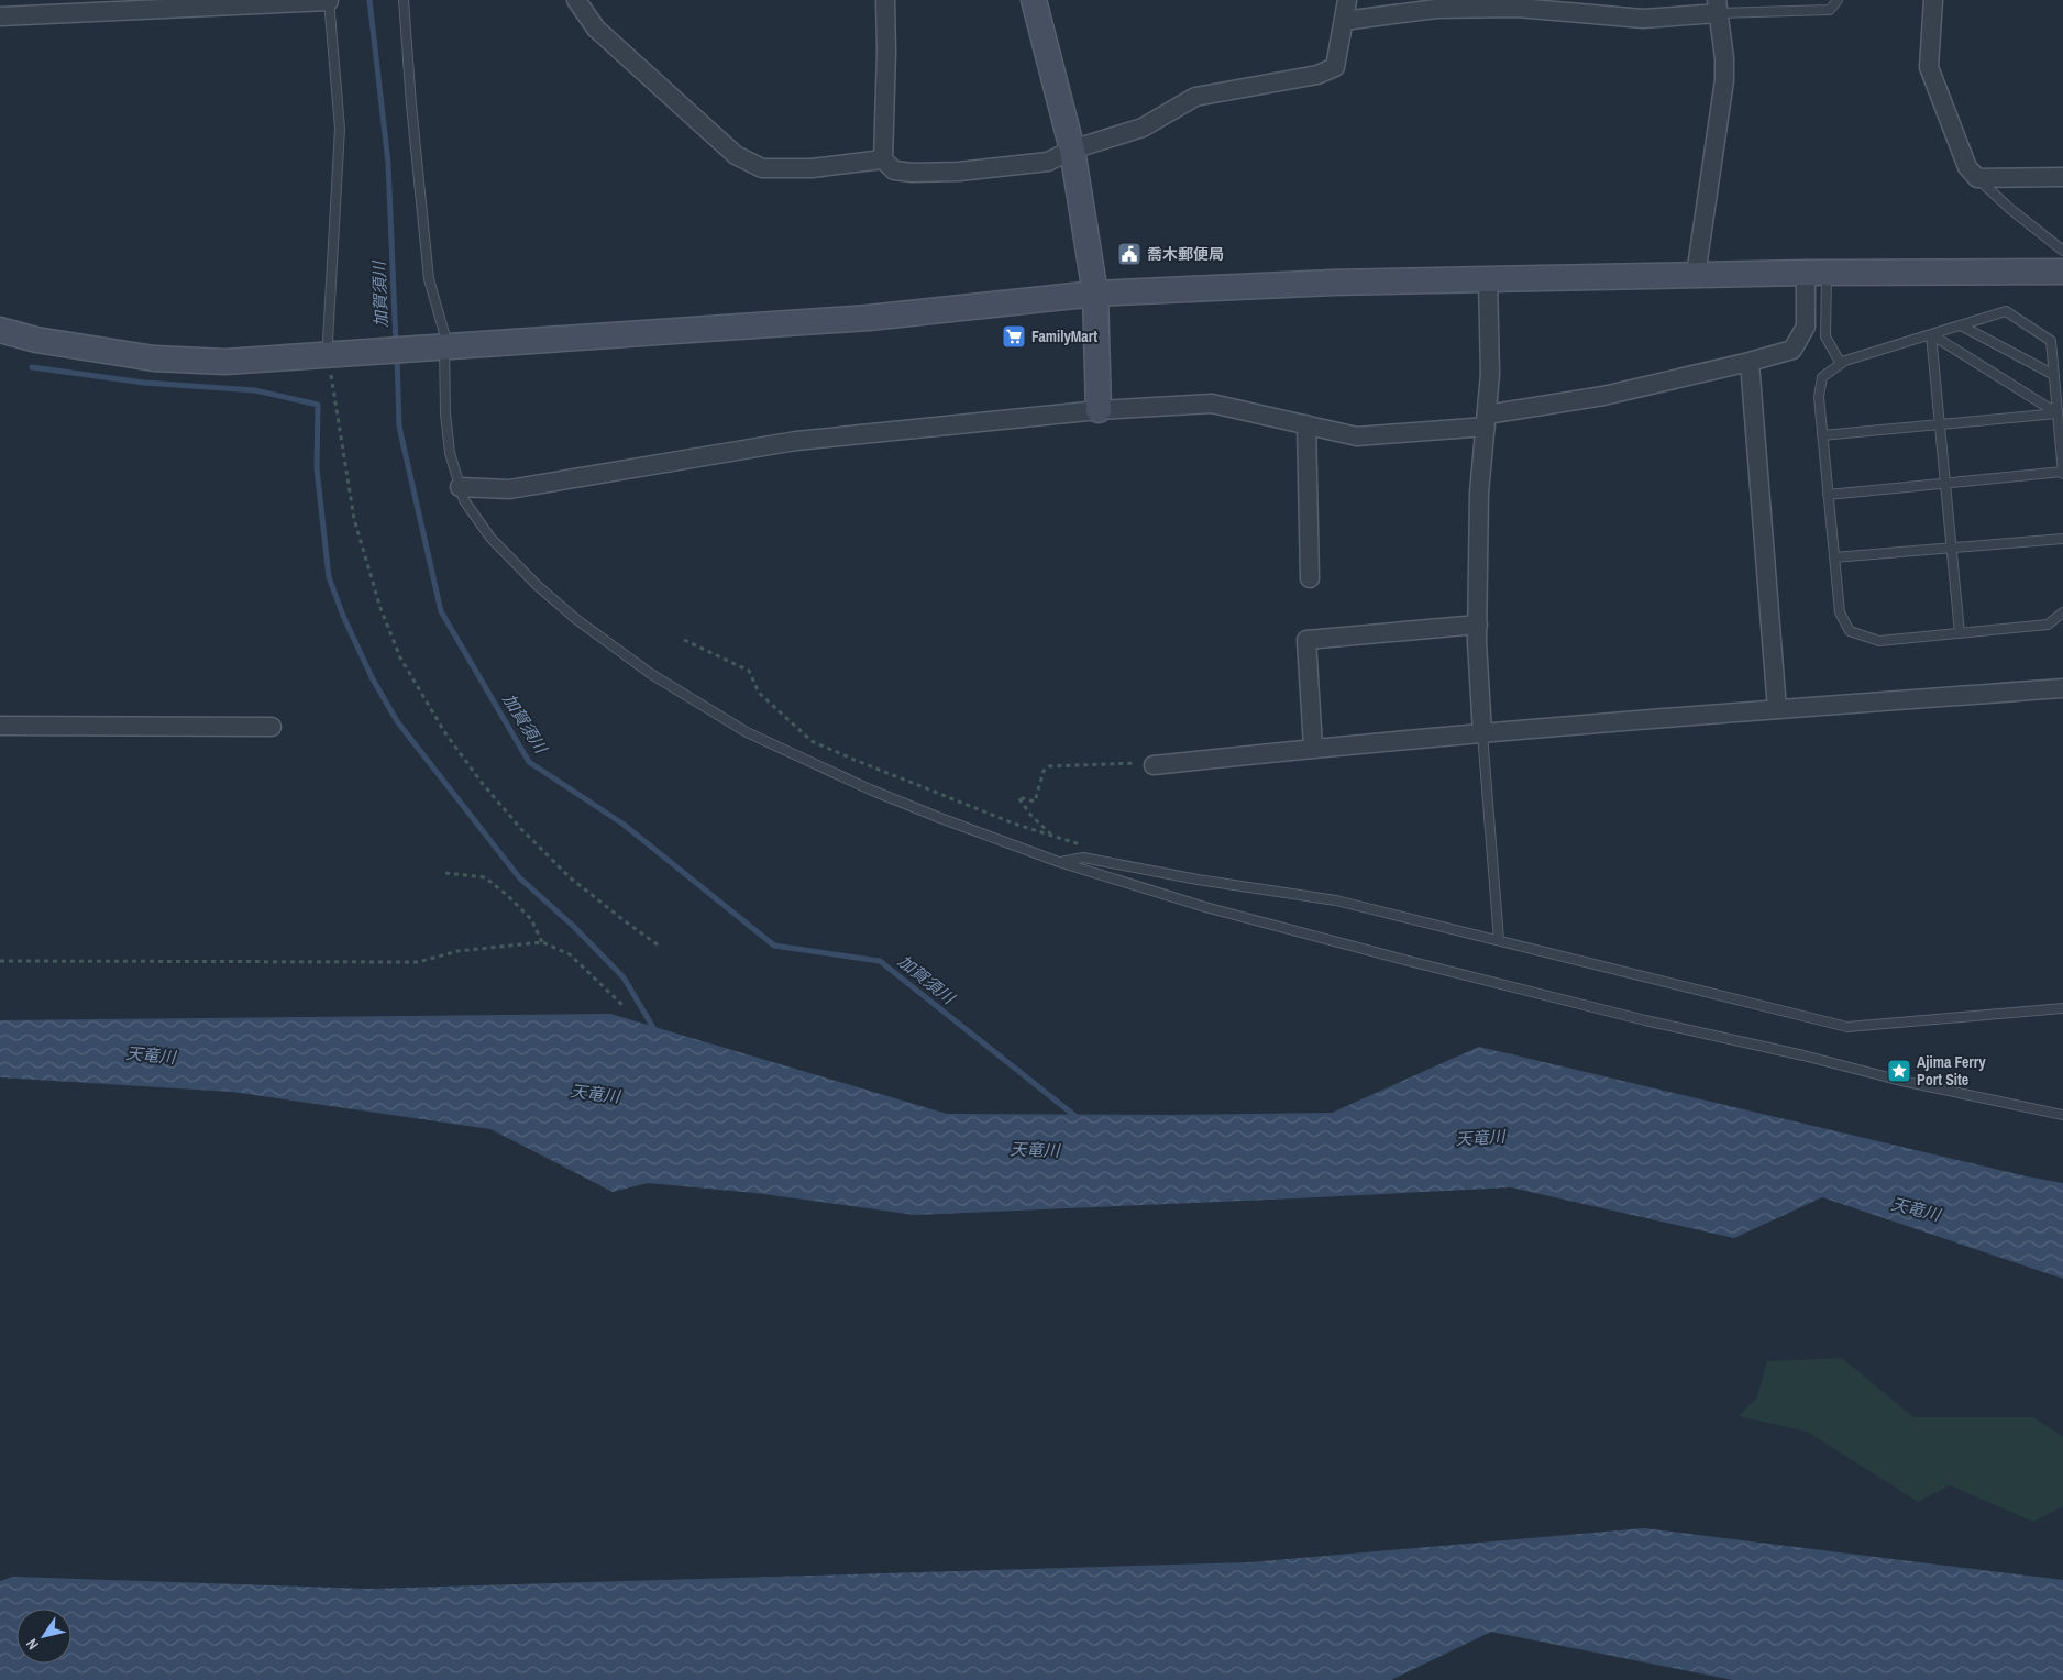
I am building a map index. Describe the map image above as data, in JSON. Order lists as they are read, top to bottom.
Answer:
{
  "water": ["加賀須川", "天竜川"],
  "places": {
    "public building": ["喬木郵便局"],
    "supermarket": ["FamilyMart"],
    "place": ["Ajima Ferry Port Site"]
  },
  "north": "bottom left"
}
